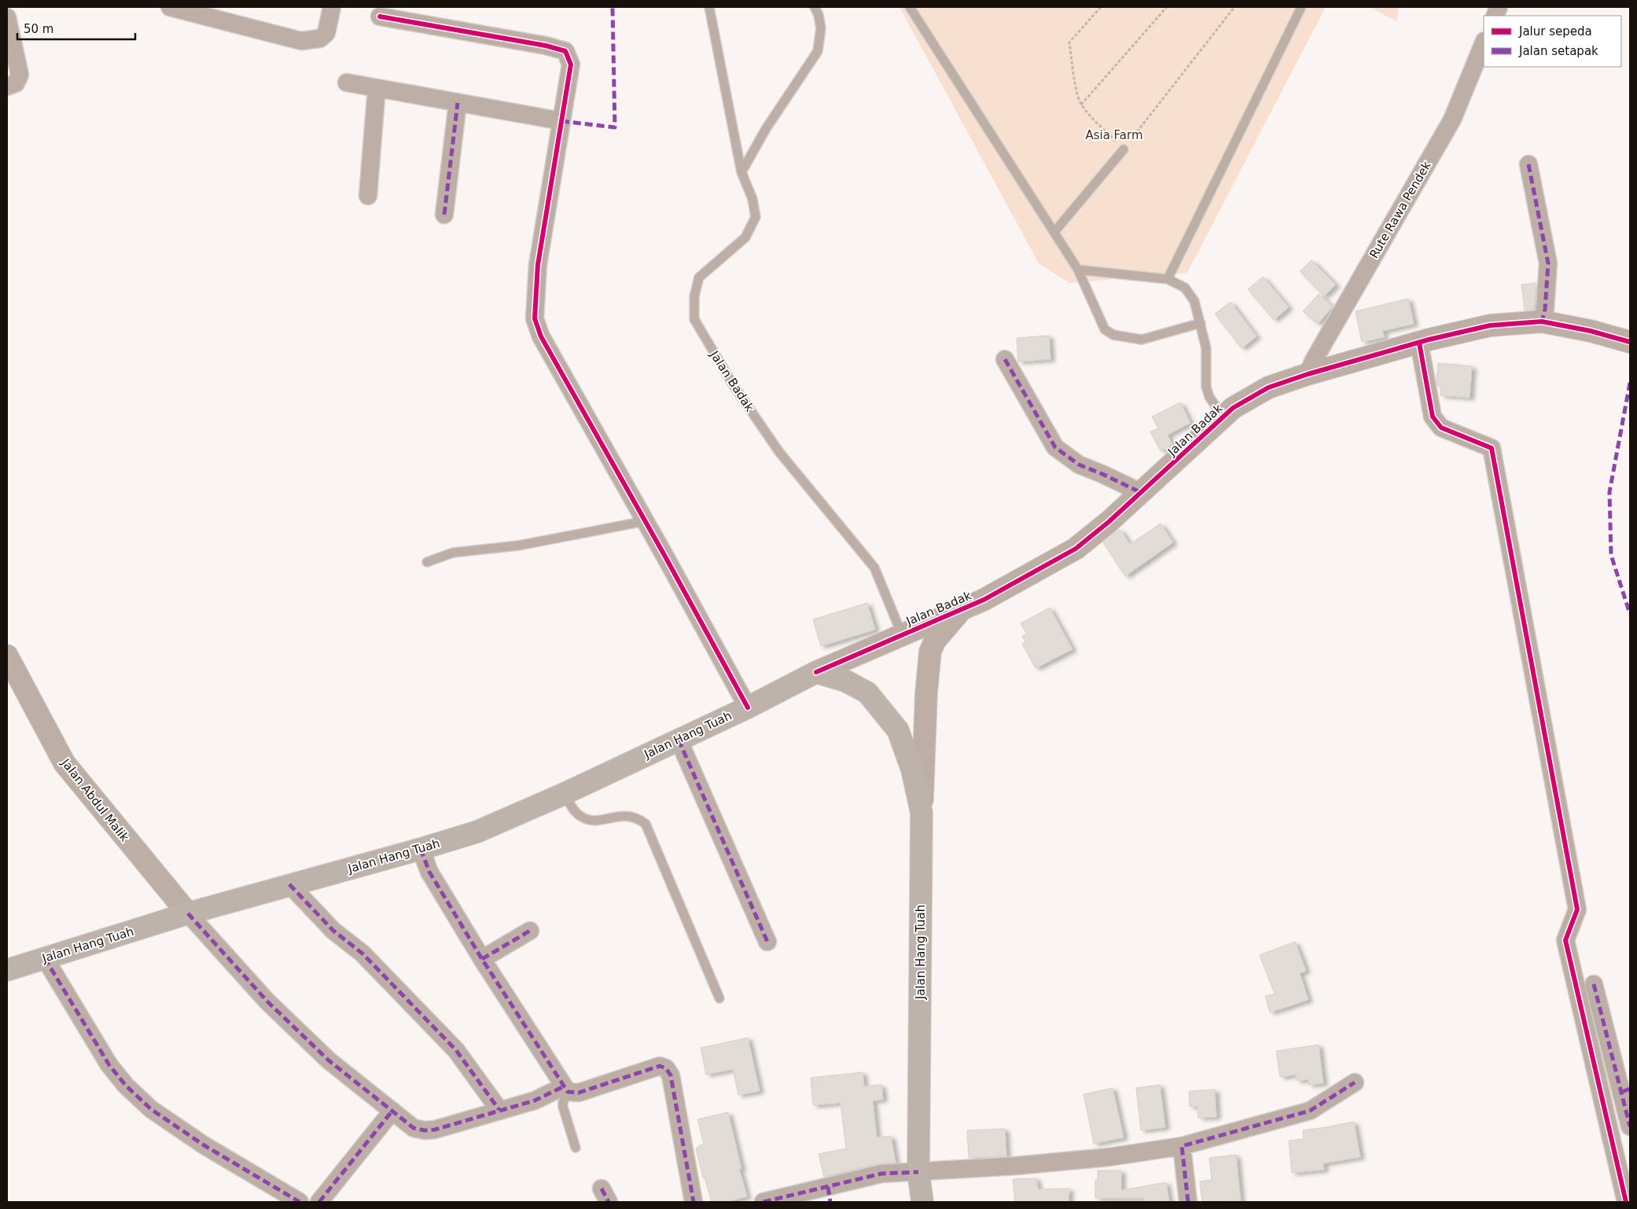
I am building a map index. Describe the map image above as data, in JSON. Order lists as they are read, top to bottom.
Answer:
{
  "streets": {
    "main road": ["Jalan Hang Tuah"],
    "street": ["Rute Rawa Pendek", "Jalan Badak", "Jalan Abdul Malik"]
  },
  "crossings": [
    ["Rute Rawa Pendek", "Jalan Badak"],
    ["Jalan Badak", "Jalan Hang Tuah"],
    ["Jalan Hang Tuah", "Jalan Abdul Malik"]
  ],
  "parks": ["Asia Farm"],
  "legend": ["Jalur sepeda", "Jalan setapak"],
  "scale_bar": "50 m"
}
